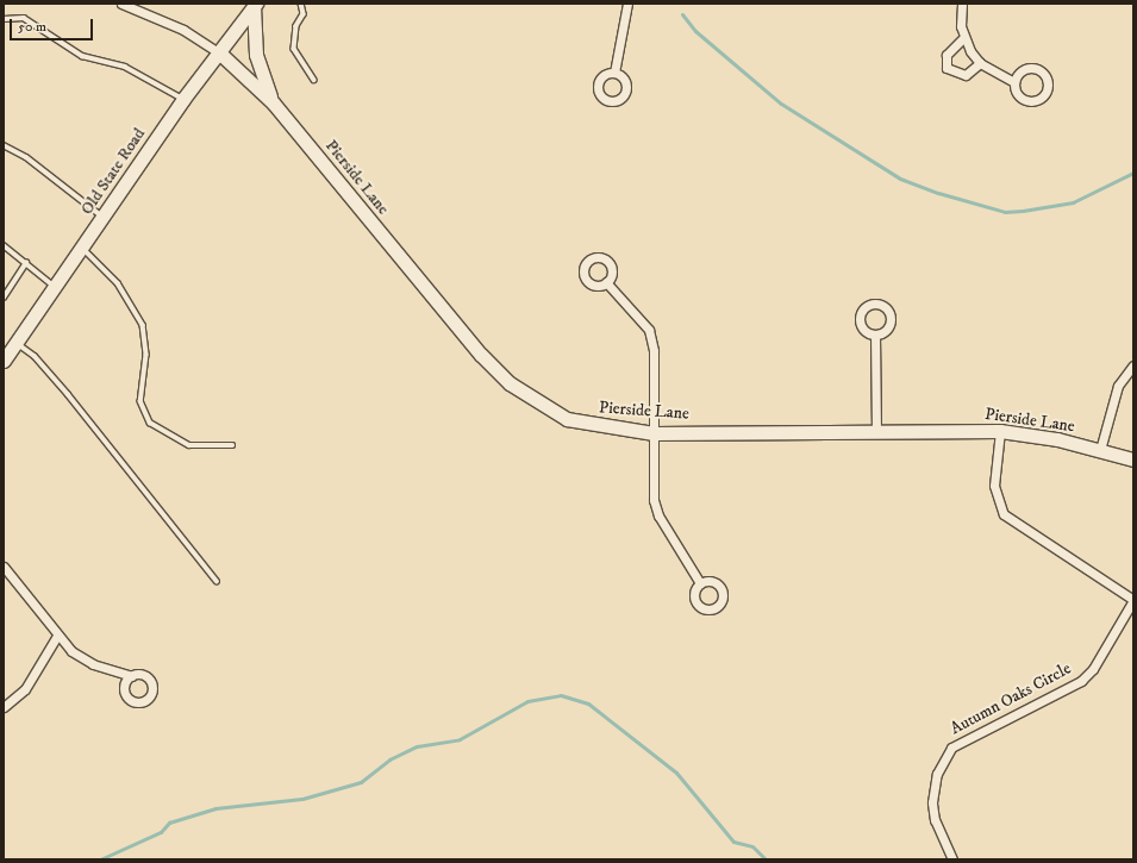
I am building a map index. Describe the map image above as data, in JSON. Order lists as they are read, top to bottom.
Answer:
{
  "streets": {
    "street": ["Old State Road", "Pierside Lane", "Autumn Oaks Circle"]
  },
  "crossings": [
    ["Old State Road", "Pierside Lane"]
  ],
  "scale_bar": "50 m"
}
